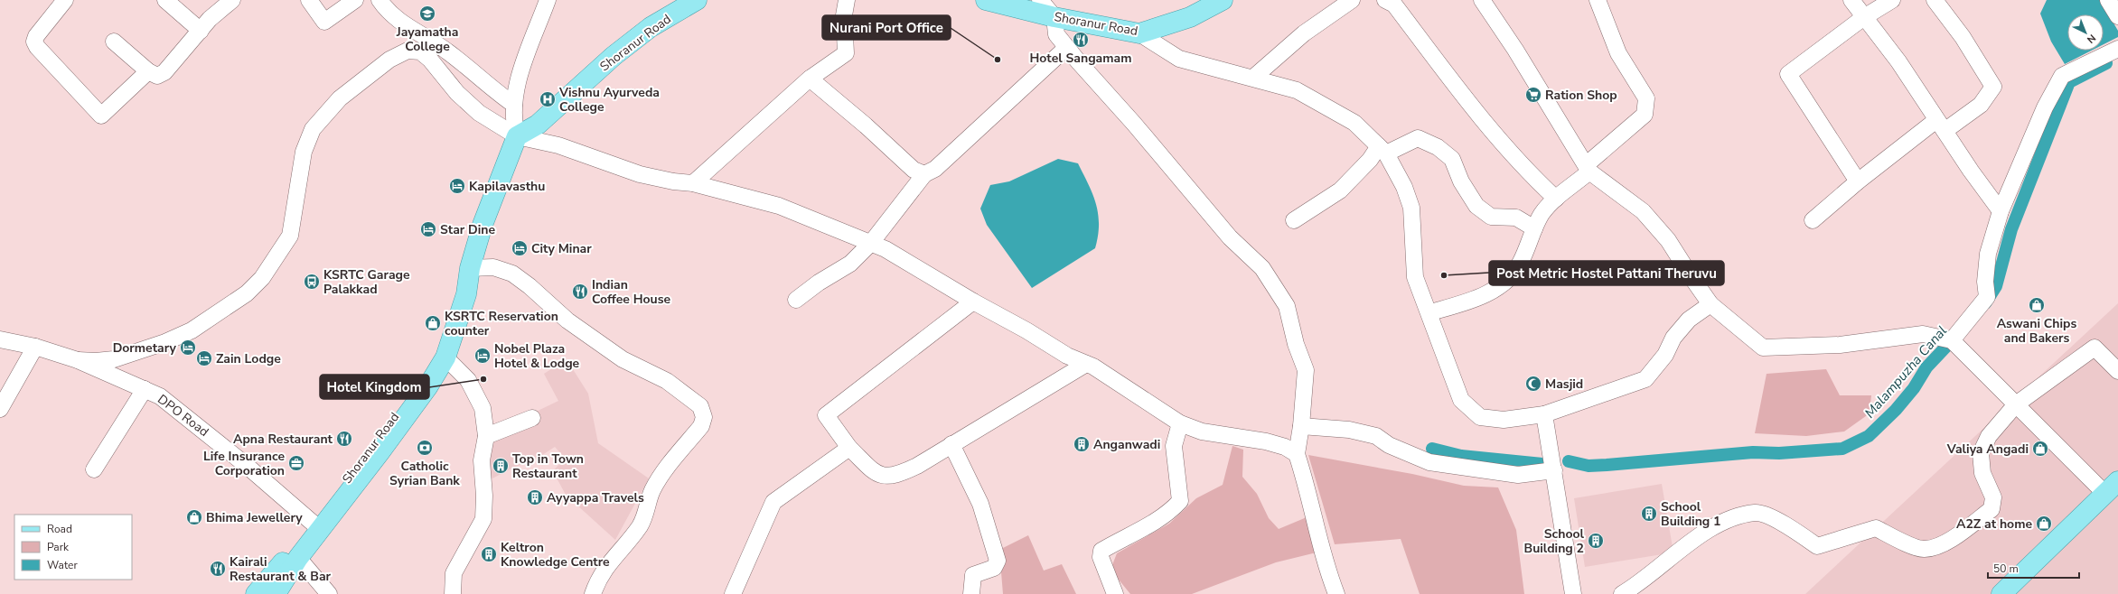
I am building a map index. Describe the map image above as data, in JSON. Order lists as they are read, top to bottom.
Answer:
{
  "streets": {
    "main road": ["Shoranur Road"],
    "street": ["DPO Road"]
  },
  "crossings": [
    ["Shoranur Road", "DPO Road"]
  ],
  "water": ["Malampuzha Canal"],
  "places": {
    "school or university": ["Jayamatha College"],
    "restaurant": [
      "Hotel Sangamam",
      "Indian Coffee House",
      "Apna Restaurant",
      "Kairali Restaurant & Bar"
    ],
    "other": ["Nurani Port Office", "Post Metric Hostel Pattani Theruvu", "Hotel Kingdom"],
    "supermarket": ["Ration Shop"],
    "hospital": ["Vishnu Ayurveda College"],
    "hotel": [
      "Kapilavasthu",
      "Star Dine",
      "City Minar",
      "Dormetary",
      "Nobel Plaza Hotel & Lodge",
      "Zain Lodge"
    ],
    "bus stop": ["KSRTC Garage Palakkad"],
    "shop": [
      "Aswani Chips and Bakers",
      "KSRTC Reservation counter",
      "Valiya Angadi",
      "Bhima Jewellery",
      "A2Z at home"
    ],
    "mosque": ["Masjid"],
    "building": [
      "Anganwadi",
      "Top in Town Restaurant",
      "Ayyappa Travels",
      "School Building 1",
      "School Building 2",
      "Keltron Knowledge Centre"
    ],
    "bank": ["Catholic Syrian Bank"],
    "office": ["Life Insurance Corporation"]
  },
  "legend": ["Road", "Park", "Water"],
  "scale_bar": "50 m",
  "north": "bottom right"
}
